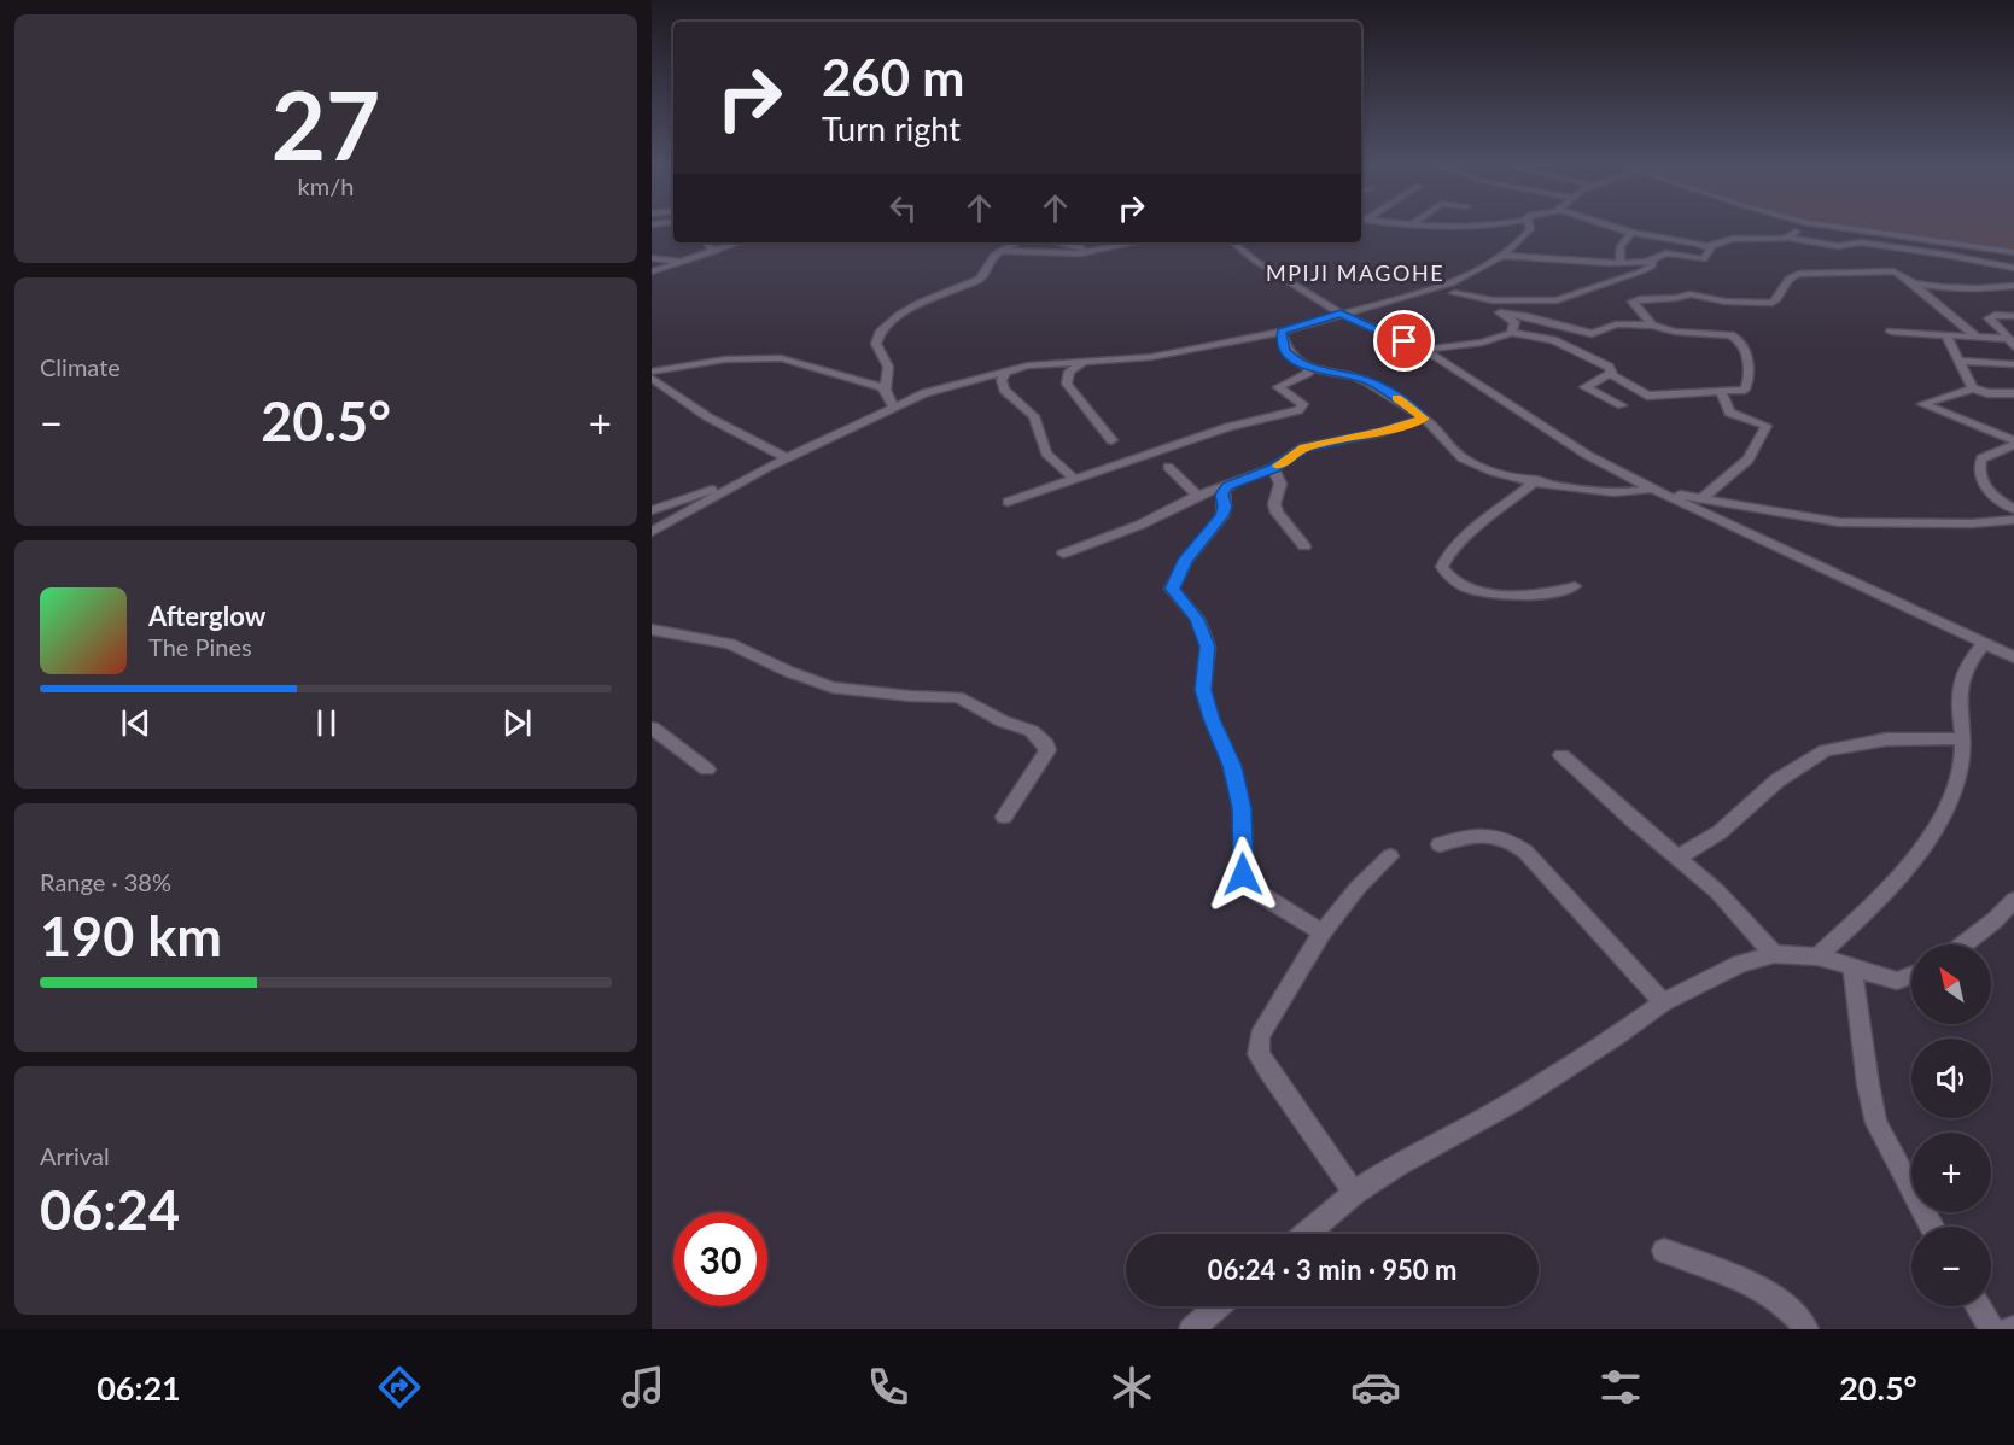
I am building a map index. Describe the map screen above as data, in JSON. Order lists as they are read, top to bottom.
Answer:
{
  "districts": ["MPIJI MAGOHE"],
  "north": "top left",
  "page": {
    "tile": [
      ["27", "km/h"],
      "Climate",
      ["Range · 38%", "190 km"],
      ["Arrival", "06:24"]
    ],
    "turn": ["260 m", "Turn right"],
    "heat": ["−", "20.5°", "+"],
    "song": ["Afterglow", "The Pines"],
    "map_buttons": ["+", "−"],
    "limit": "30",
    "trip": "06:24 · 3 min · 950 m",
    "tabs": ["06:21", "20.5°"]
  }
}
